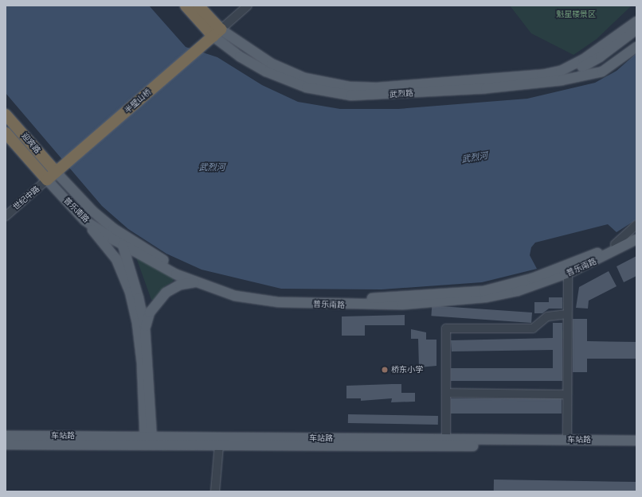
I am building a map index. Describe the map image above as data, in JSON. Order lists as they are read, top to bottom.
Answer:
{
  "streets": {
    "highway": ["武烈路", "半壁山桥", "迎宾路"],
    "main road": ["普乐南路", "车站路"],
    "street": ["世纪中路"]
  },
  "crossings": [
    ["武烈路", "半壁山桥"],
    ["半壁山桥", "迎宾路"],
    ["半壁山桥", "世纪中路"],
    ["半壁山桥", "普乐南路"],
    ["迎宾路", "世纪中路"],
    ["迎宾路", "普乐南路"],
    ["世纪中路", "普乐南路"]
  ],
  "water": ["武烈河"],
  "parks": ["魁星楼景区"],
  "places": ["桥东小学"]
}
